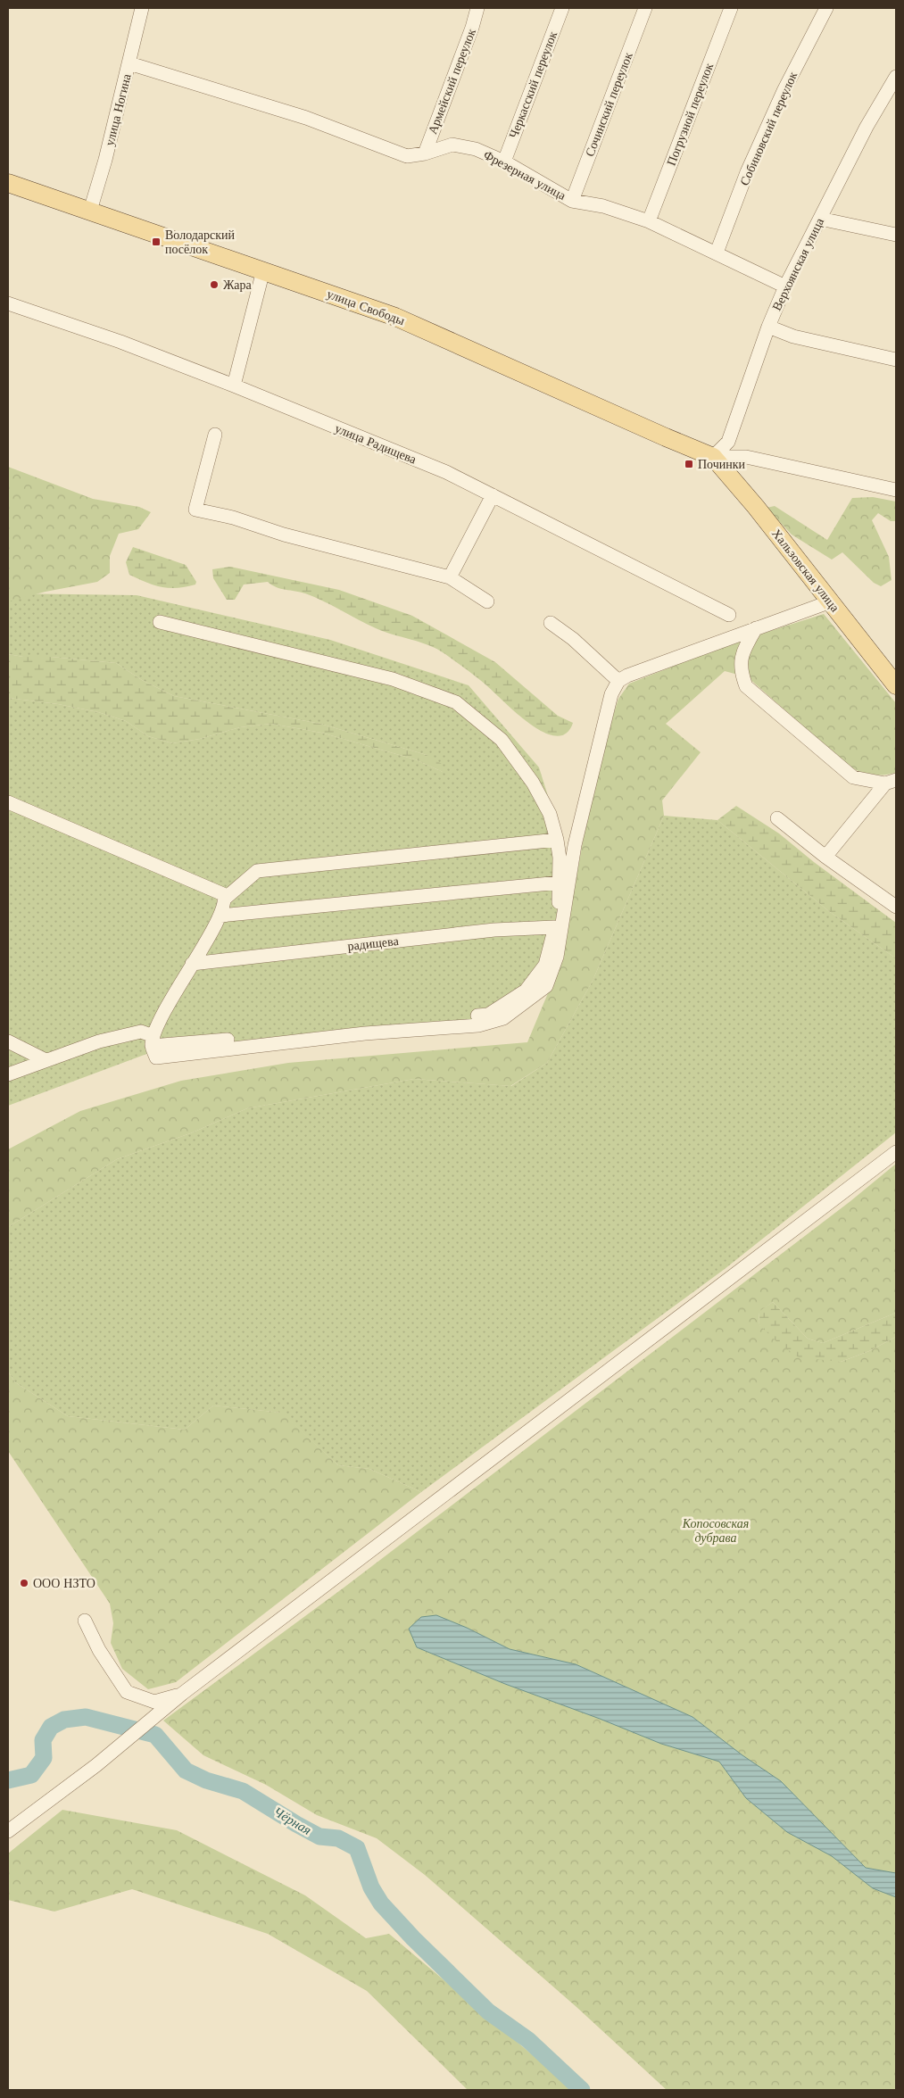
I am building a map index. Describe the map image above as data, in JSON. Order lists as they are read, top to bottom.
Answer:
{
  "streets": {
    "main road": ["улица Свободы", "Хальзовская улица"],
    "street": [
      "Армейский переулок",
      "Черкасский переулок",
      "Сочинский переулок",
      "улица Ногина",
      "Погрузной переулок",
      "Собиновский переулок",
      "Фрезерная улица",
      "Верхоянская улица",
      "улица Радищева",
      "радищева"
    ]
  },
  "crossings": [
    ["Армейский переулок", "Фрезерная улица"],
    ["Черкасский переулок", "Фрезерная улица"],
    ["Сочинский переулок", "Фрезерная улица"],
    ["улица Ногина", "Фрезерная улица"],
    ["улица Ногина", "улица Свободы"],
    ["Погрузной переулок", "Фрезерная улица"],
    ["Собиновский переулок", "Фрезерная улица"],
    ["Фрезерная улица", "Верхоянская улица"],
    ["Верхоянская улица", "улица Свободы"],
    ["Верхоянская улица", "Хальзовская улица"],
    ["улица Свободы", "Хальзовская улица"]
  ],
  "water": ["Чёрная"],
  "parks": ["Копосовская дубрава"],
  "places": {
    "transit": ["Володарский посёлок", "Починки"],
    "other": ["Жара", "ООО НЗТО"]
  }
}
